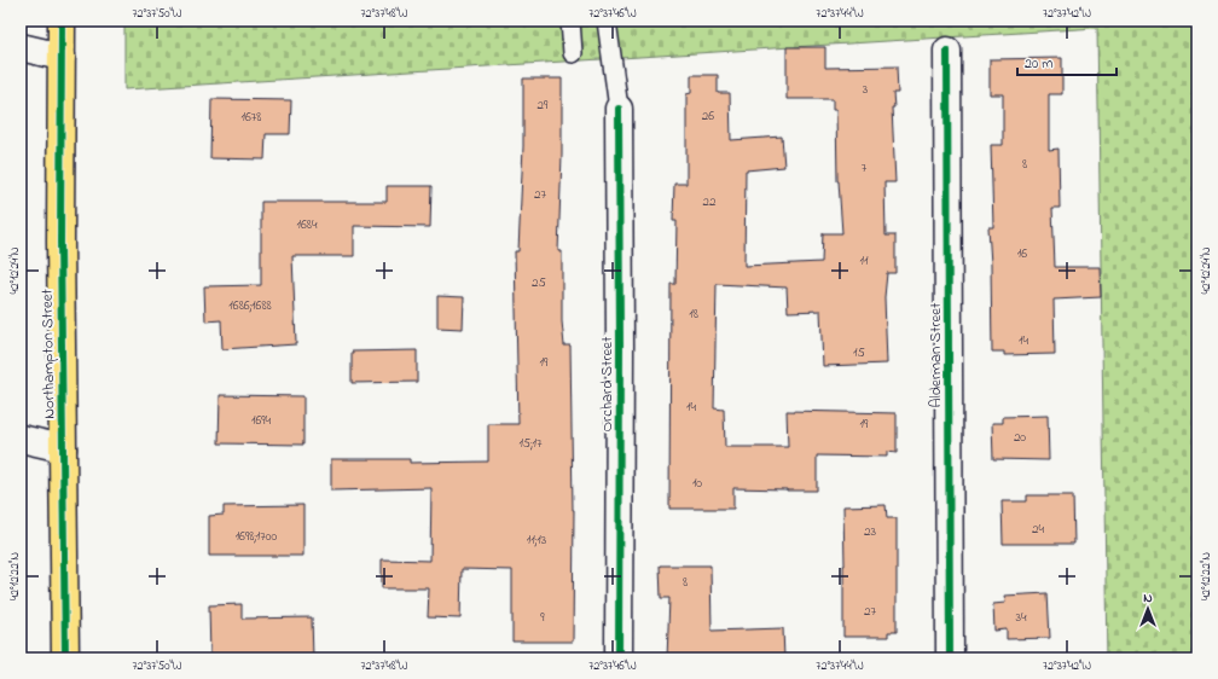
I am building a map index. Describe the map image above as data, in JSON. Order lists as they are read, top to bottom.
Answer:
{
  "streets": {
    "main road": ["Northampton Street"],
    "street": ["Alderman Street", "Orchard Street"]
  },
  "house_numbers": [
    "3",
    "29",
    "26",
    "1678",
    "8",
    "7",
    "27",
    "22",
    "1684",
    "16",
    "11",
    "25",
    "1686;1688",
    "18",
    "14",
    "15",
    "19",
    "14",
    "1694",
    "19",
    "20",
    "15;17",
    "10",
    "24",
    "23",
    "1698;1700",
    "11;13",
    "8",
    "27",
    "9",
    "34"
  ],
  "scale_bar": "20 m",
  "north": "top",
  "coordinates": [
    "72°37'50\"W",
    "72°37'48\"W",
    "72°37'46\"W",
    "72°37'44\"W",
    "72°37'42\"W",
    "42°12'24\"N",
    "42°12'22\"N"
  ]
}
